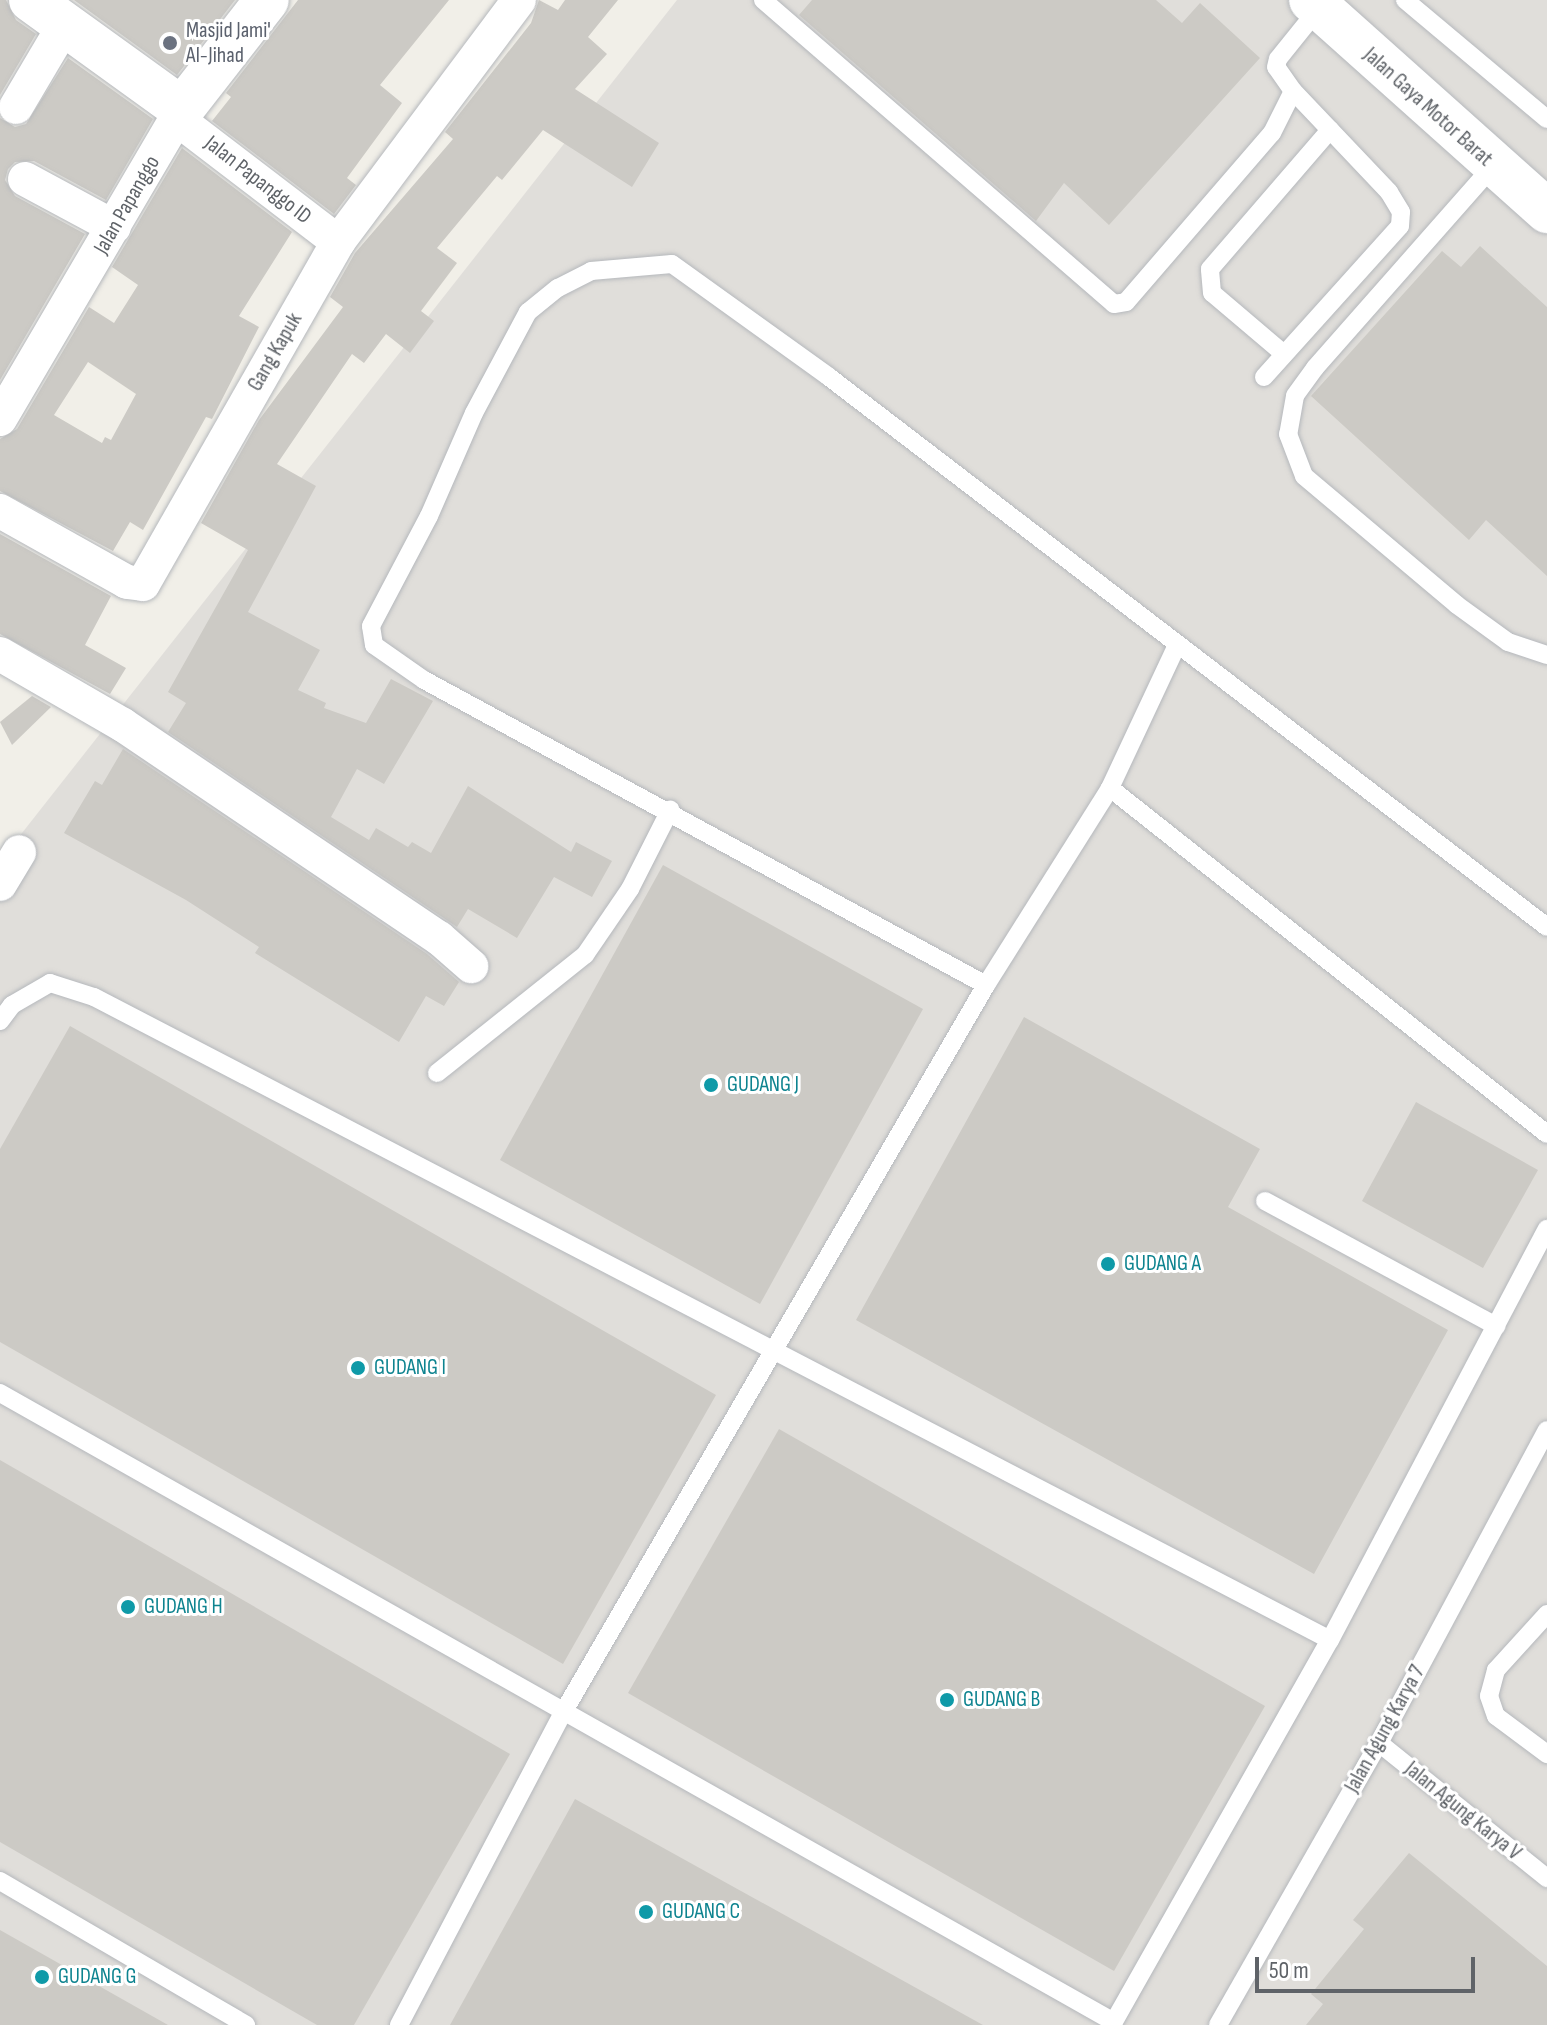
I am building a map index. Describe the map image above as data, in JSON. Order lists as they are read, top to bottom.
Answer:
{
  "streets": {
    "street": [
      "Jalan Gaya Motor Barat",
      "Jalan Papanggo ID",
      "Jalan Papanggo",
      "Gang Kapuk"
    ],
    "lane": ["Jalan Agung Karya 7", "Jalan Agung Karya V"]
  },
  "crossings": [
    ["Jalan Papanggo ID", "Jalan Papanggo"],
    ["Jalan Papanggo ID", "Gang Kapuk"],
    ["Jalan Agung Karya 7", "Jalan Agung Karya V"]
  ],
  "places": [
    "Masjid Jami' Al-Jihad",
    "GUDANG J",
    "GUDANG A",
    "GUDANG I",
    "GUDANG H",
    "GUDANG B",
    "GUDANG C",
    "GUDANG G"
  ],
  "scale_bar": "50 m"
}
